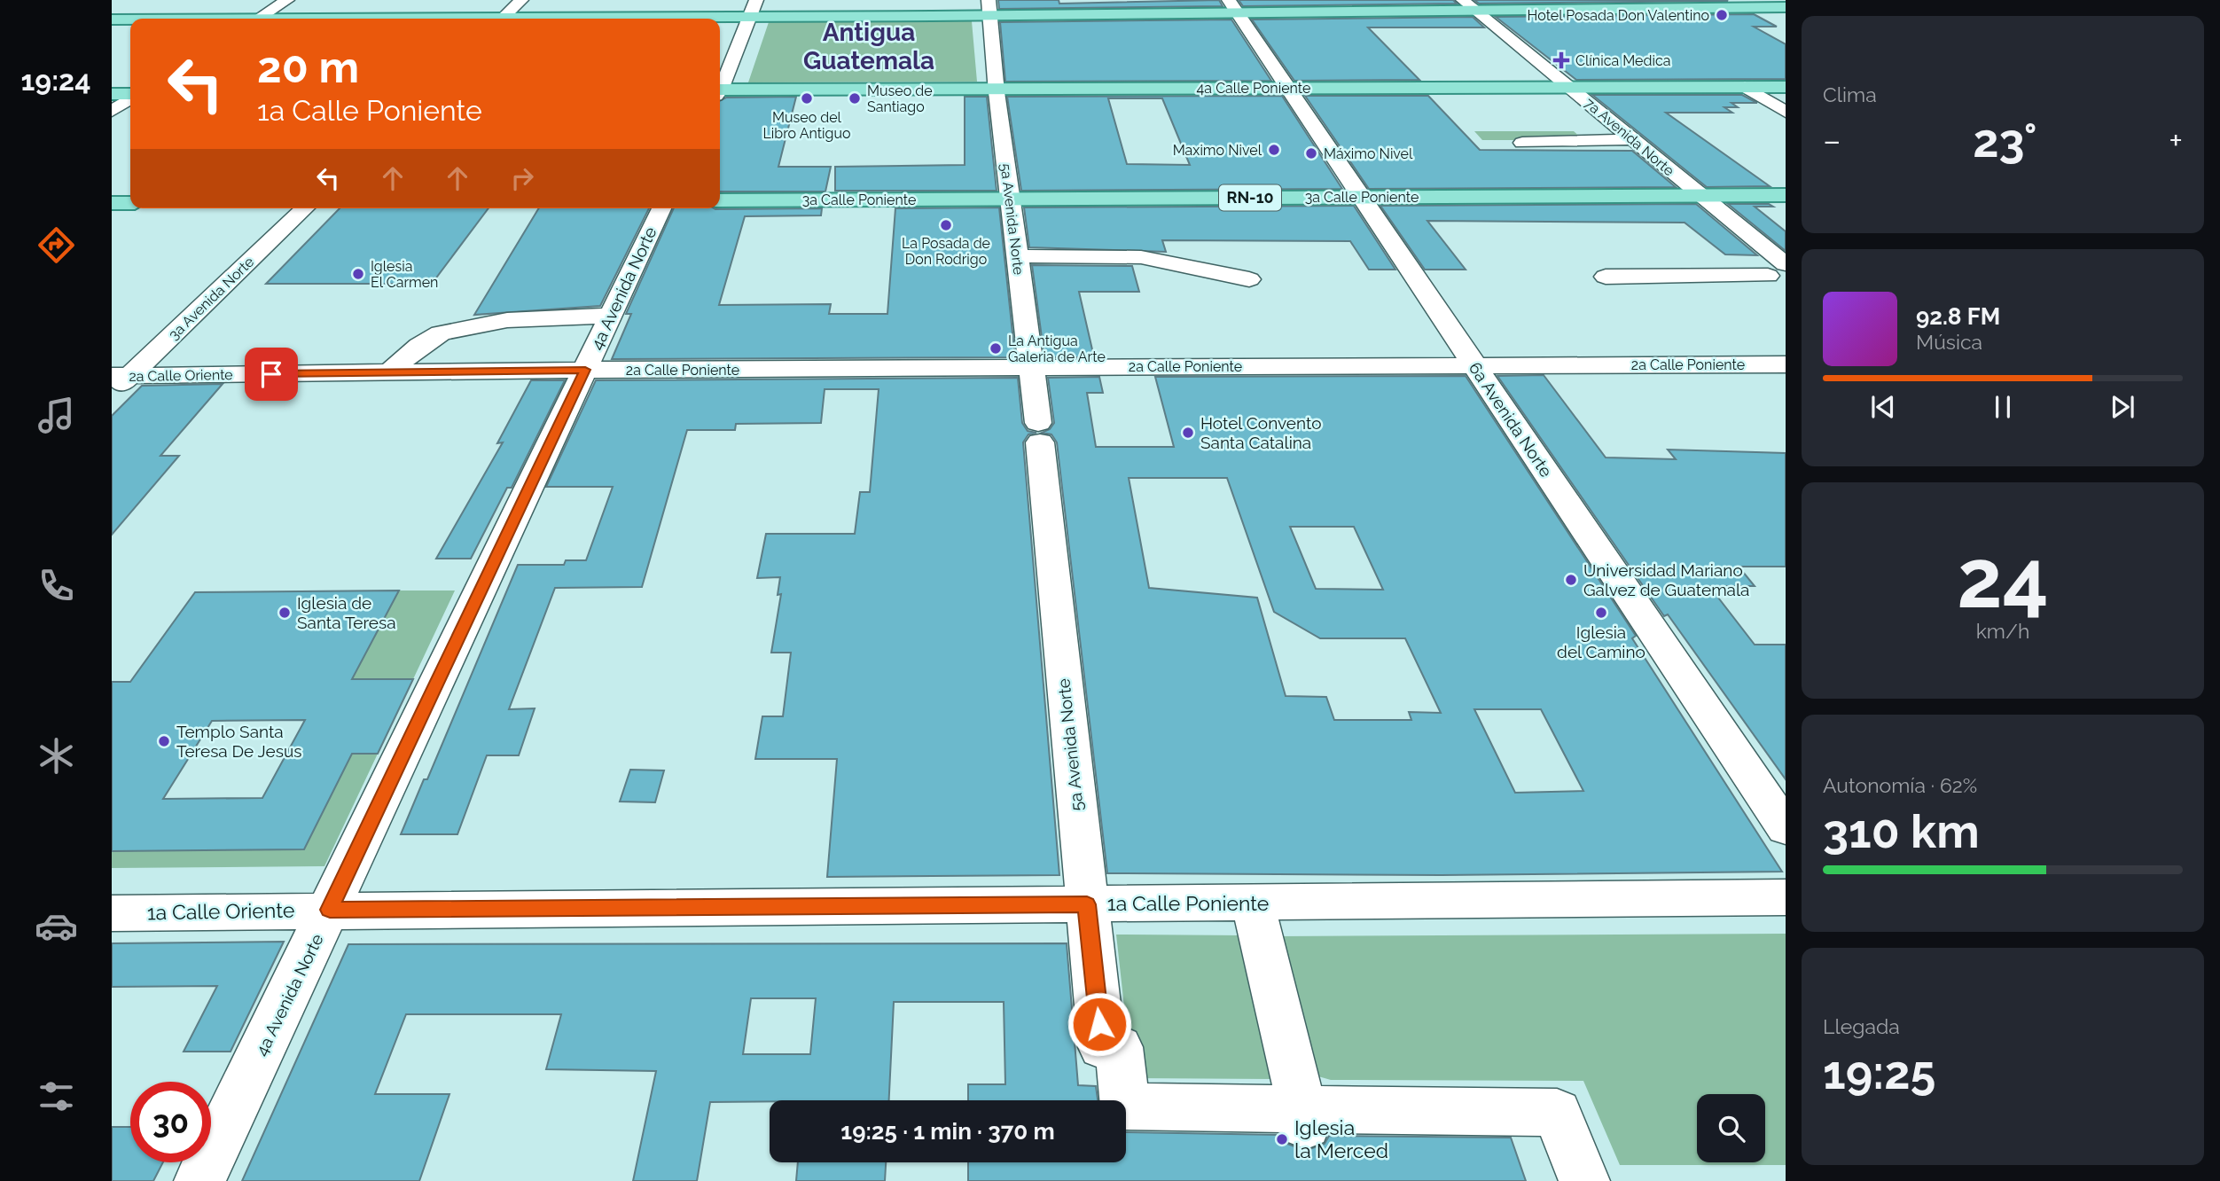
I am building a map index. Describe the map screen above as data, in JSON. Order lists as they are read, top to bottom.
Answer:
{
  "streets": {
    "main road": ["4a Calle Poniente", "3a Calle Poniente", "RN-10"],
    "street": [
      "7a Avenida Norte",
      "5a Avenida Norte",
      "4a Avenida Norte",
      "3a Avenida Norte",
      "2a Calle Poniente",
      "2a Calle Oriente",
      "6a Avenida Norte",
      "1a Calle Poniente",
      "1a Calle Oriente"
    ]
  },
  "crossings": [
    ["4a Calle Poniente", "7a Avenida Norte"],
    ["4a Calle Poniente", "5a Avenida Norte"],
    ["4a Calle Poniente", "6a Avenida Norte"],
    ["7a Avenida Norte", "3a Calle Poniente"],
    ["3a Calle Poniente", "5a Avenida Norte"],
    ["3a Calle Poniente", "6a Avenida Norte"],
    ["5a Avenida Norte", "2a Calle Poniente"],
    ["5a Avenida Norte", "1a Calle Poniente"],
    ["4a Avenida Norte", "2a Calle Poniente"],
    ["4a Avenida Norte", "2a Calle Oriente"],
    ["4a Avenida Norte", "1a Calle Poniente"],
    ["4a Avenida Norte", "1a Calle Oriente"],
    ["3a Avenida Norte", "2a Calle Oriente"],
    ["2a Calle Poniente", "2a Calle Oriente"],
    ["2a Calle Poniente", "6a Avenida Norte"],
    ["1a Calle Poniente", "1a Calle Oriente"]
  ],
  "districts": ["Antigua Guatemala"],
  "places": {
    "other": [
      "Hotel Posada Don Valentino",
      "Museo del Libro Antiguo",
      "Museo de Santiago",
      "Maximo Nivel",
      "Máximo Nivel",
      "La Posada de Don Rodrigo",
      "Iglesia El Carmen",
      "La Antigua Galeria de Arte",
      "Hotel Convento Santa Catalina",
      "Universidad Mariano Galvez de Guatemala",
      "Iglesia de Santa Teresa",
      "Iglesia del Camino",
      "Templo Santa Teresa De Jesus",
      "Iglesia la Merced"
    ],
    "health": ["Clínica Medica"]
  },
  "page": {
    "tabs": "19:24",
    "tile": [
      "Clima",
      ["24", "km/h"],
      ["Autonomía · 62%", "310 km"],
      ["Llegada", "19:25"]
    ],
    "turn": ["20 m", "1a Calle Poniente"],
    "heat": ["−", "23°", "+"],
    "song": ["92.8 FM", "Música"],
    "limit": "30",
    "trip": "19:25 · 1 min · 370 m"
  }
}
